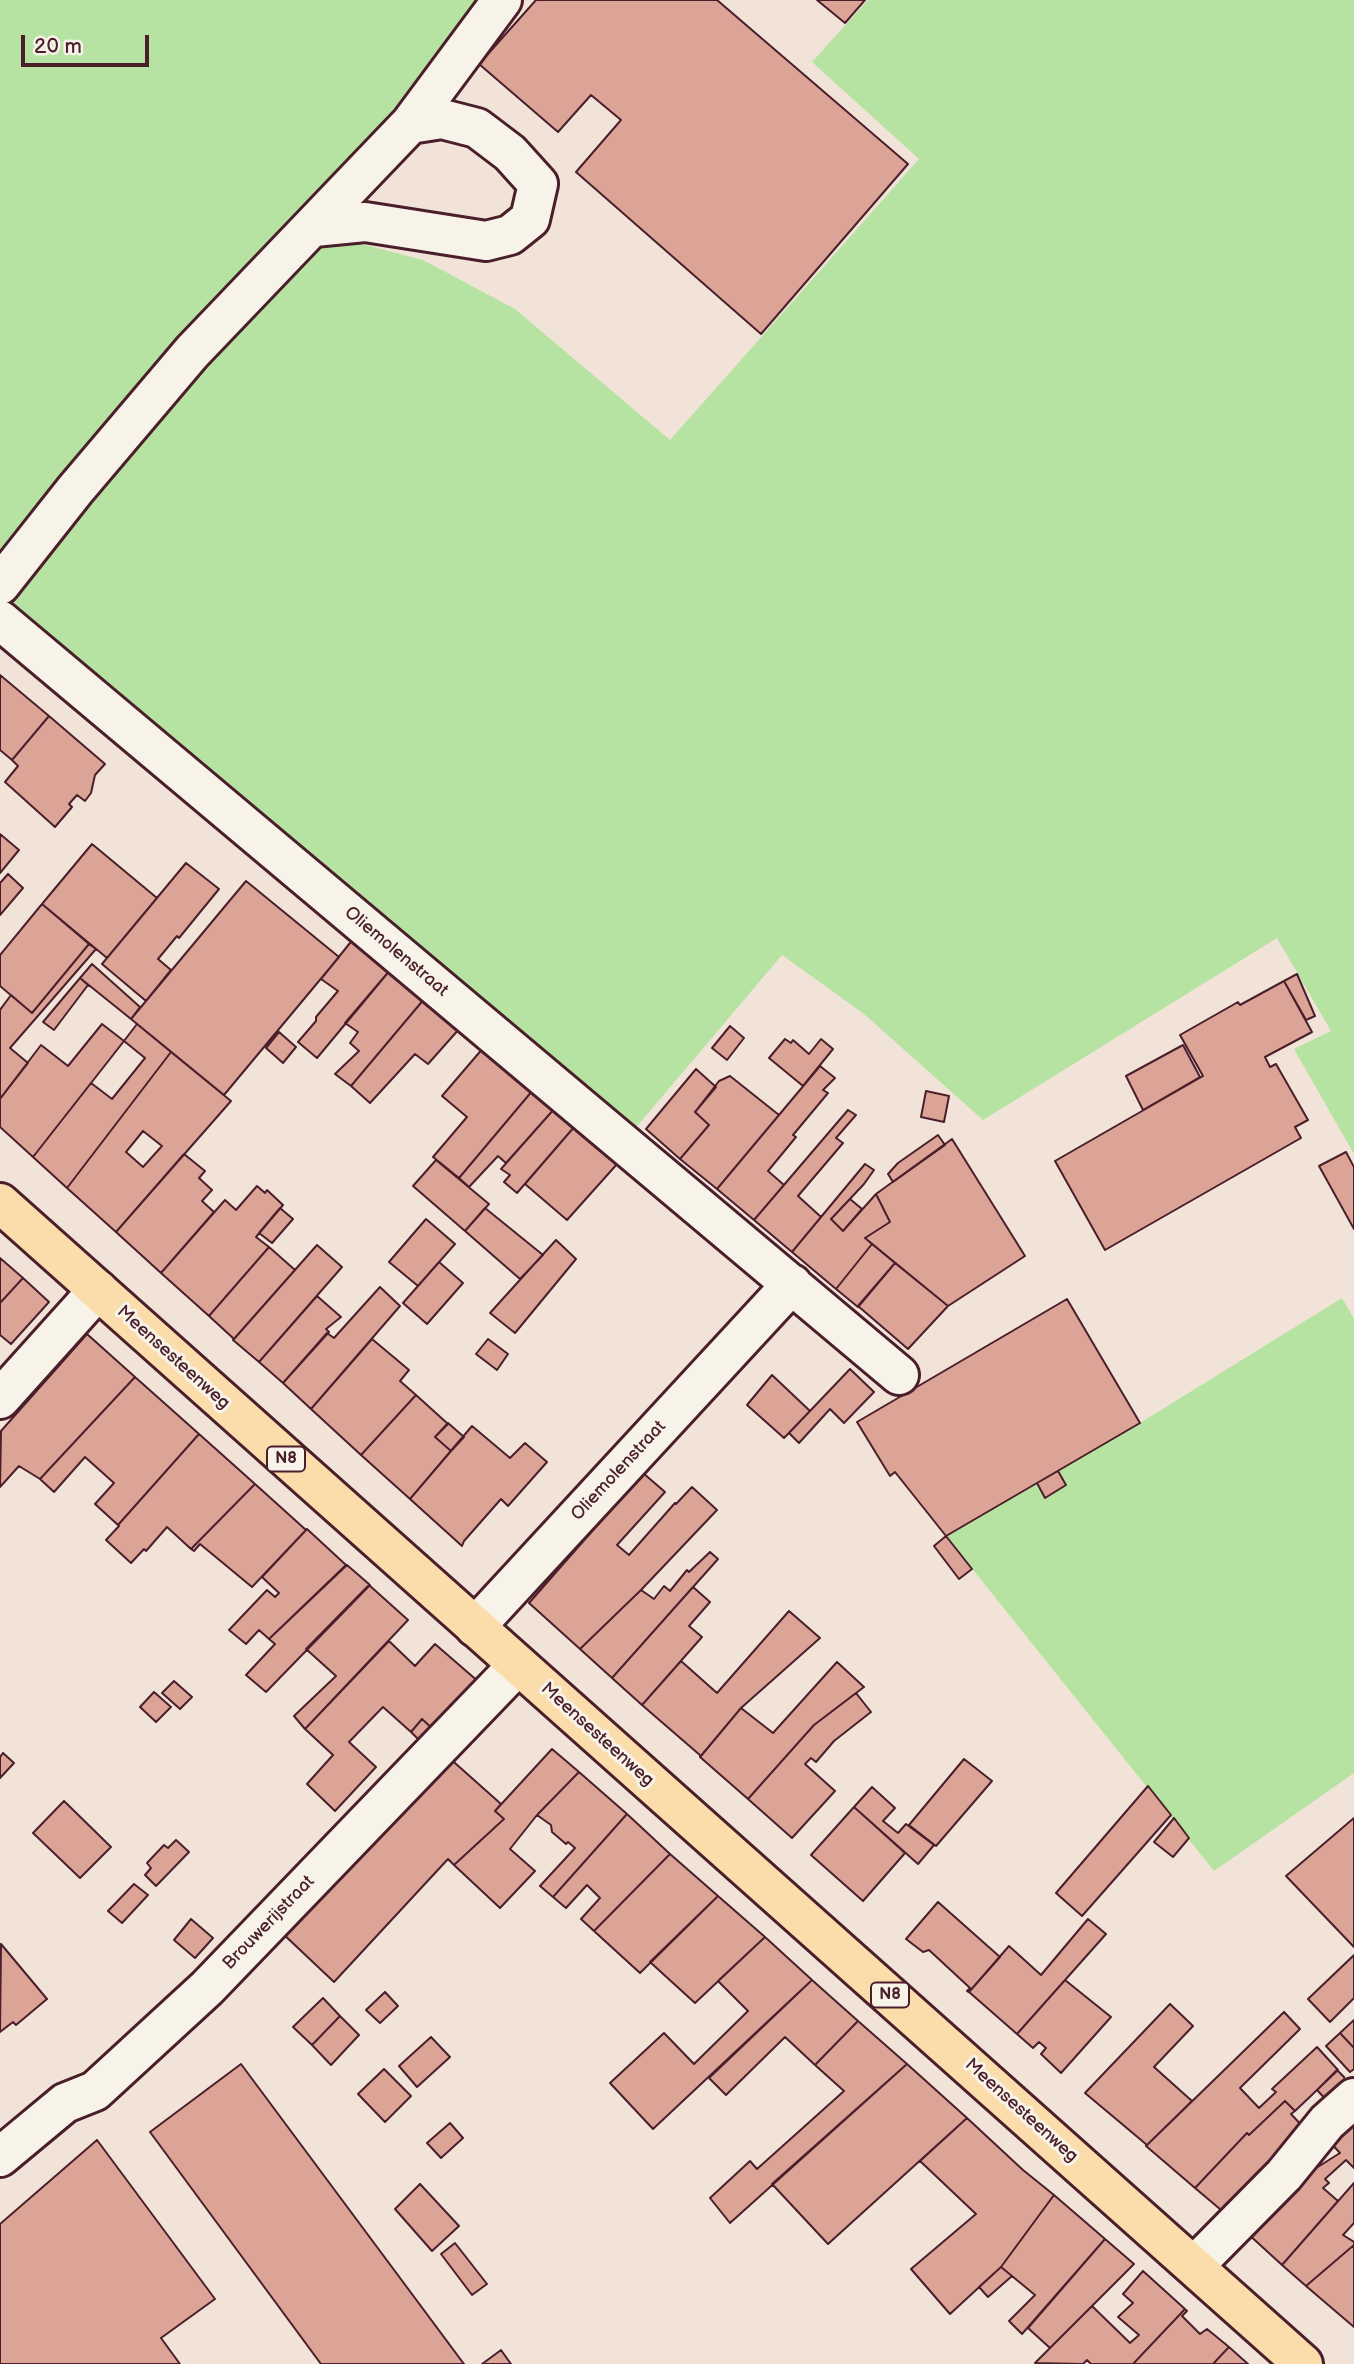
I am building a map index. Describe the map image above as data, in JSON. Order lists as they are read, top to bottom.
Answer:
{
  "streets": {
    "main road": ["Meensesteenweg", "N8"],
    "street": ["Oliemolenstraat", "Brouwerijstraat"]
  },
  "crossings": [
    ["Oliemolenstraat", "Meensesteenweg"],
    ["Meensesteenweg", "Brouwerijstraat"]
  ],
  "scale_bar": "20 m"
}
